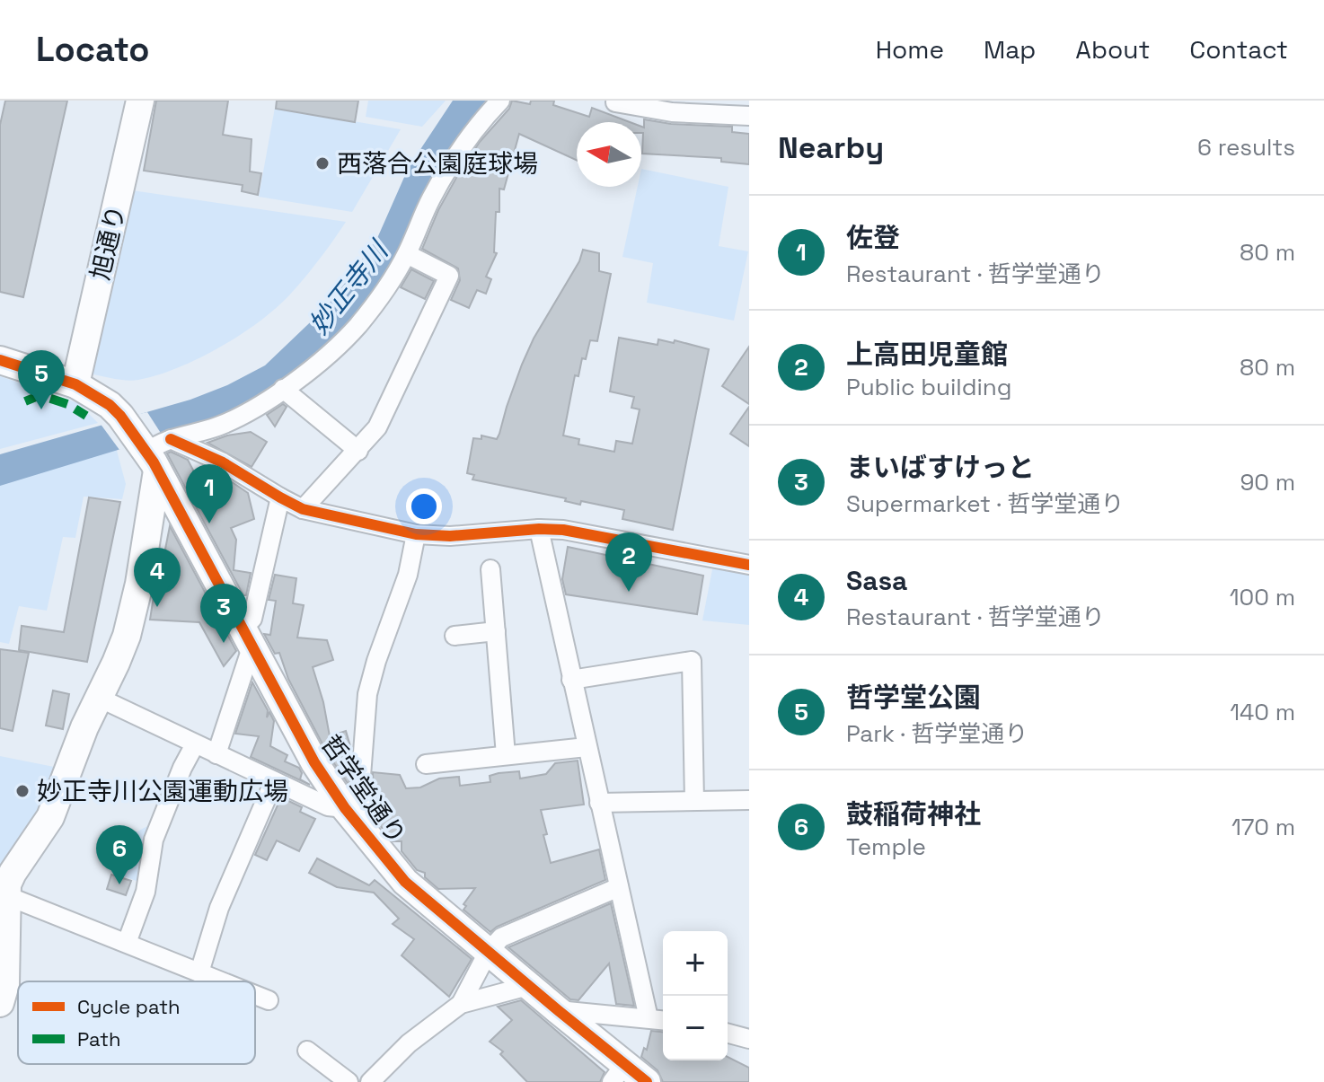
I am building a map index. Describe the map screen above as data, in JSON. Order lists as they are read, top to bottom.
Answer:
{
  "streets": {
    "street": ["旭通り", "哲学堂通り"]
  },
  "crossings": [
    ["旭通り", "哲学堂通り"]
  ],
  "water": ["妙正寺川"],
  "places": ["西落合公園庭球場", "妙正寺川公園運動広場"],
  "legend": ["Cycle path", "Path"],
  "north": "left",
  "page": {
    "header": "Locato",
    "nav": [
      "Home",
      "Map",
      "About",
      "Contact"
    ],
    "heading": ["Nearby", "6 results"],
    "list": [
      {
        "mark": "1",
        "name": "佐登",
        "note": "Restaurant · 哲学堂通り",
        "value": "80 m"
      },
      {
        "mark": "2",
        "name": "上高田児童館",
        "note": "Public building",
        "value": "80 m"
      },
      {
        "mark": "3",
        "name": "まいばすけっと",
        "note": "Supermarket · 哲学堂通り",
        "value": "90 m"
      },
      {
        "mark": "4",
        "name": "Sasa",
        "note": "Restaurant · 哲学堂通り",
        "value": "100 m"
      },
      {
        "mark": "5",
        "name": "哲学堂公園",
        "note": "Park · 哲学堂通り",
        "value": "140 m"
      },
      {
        "mark": "6",
        "name": "鼓稲荷神社",
        "note": "Temple",
        "value": "170 m"
      }
    ],
    "pins": [
      "5",
      "1",
      "2",
      "4",
      "3",
      "6"
    ],
    "map_buttons": ["+", "−"]
  }
}
